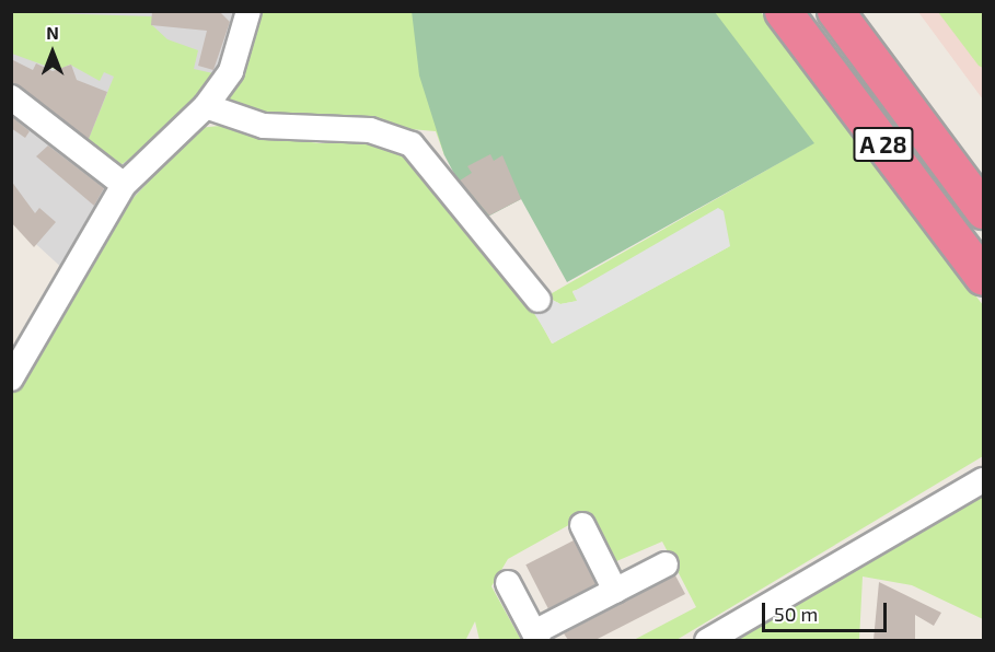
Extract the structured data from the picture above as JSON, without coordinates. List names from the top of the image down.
{
  "streets": {
    "highway": ["A 28"]
  },
  "scale_bar": "50 m",
  "north": "top"
}
